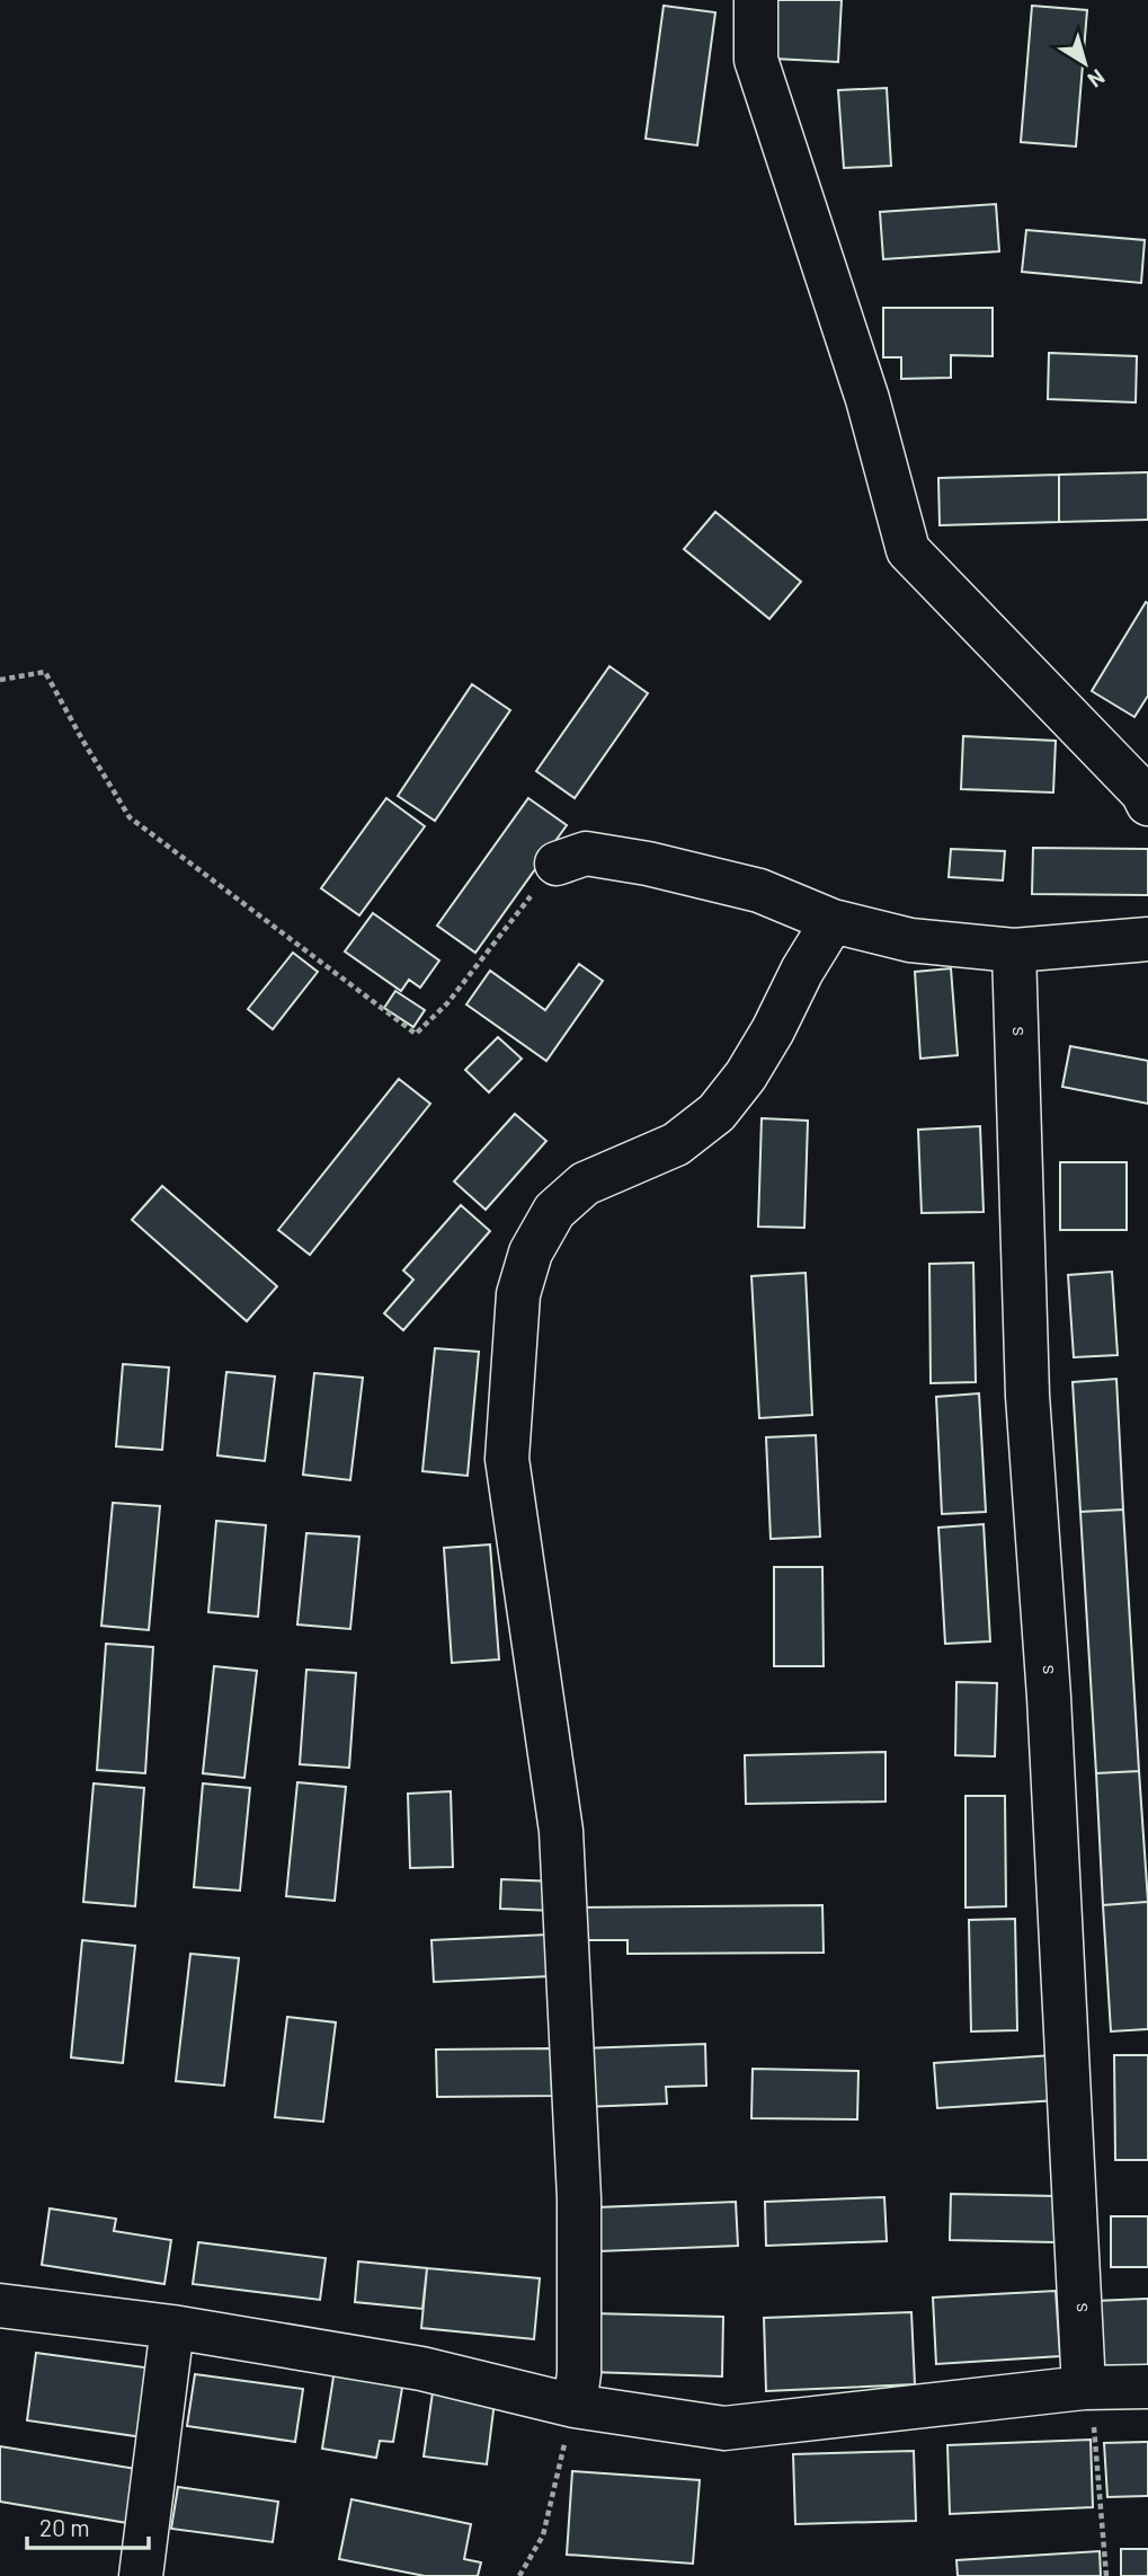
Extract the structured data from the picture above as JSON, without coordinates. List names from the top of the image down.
{
  "streets": {
    "street": ["s"]
  },
  "scale_bar": "20 m",
  "north": "bottom right"
}
